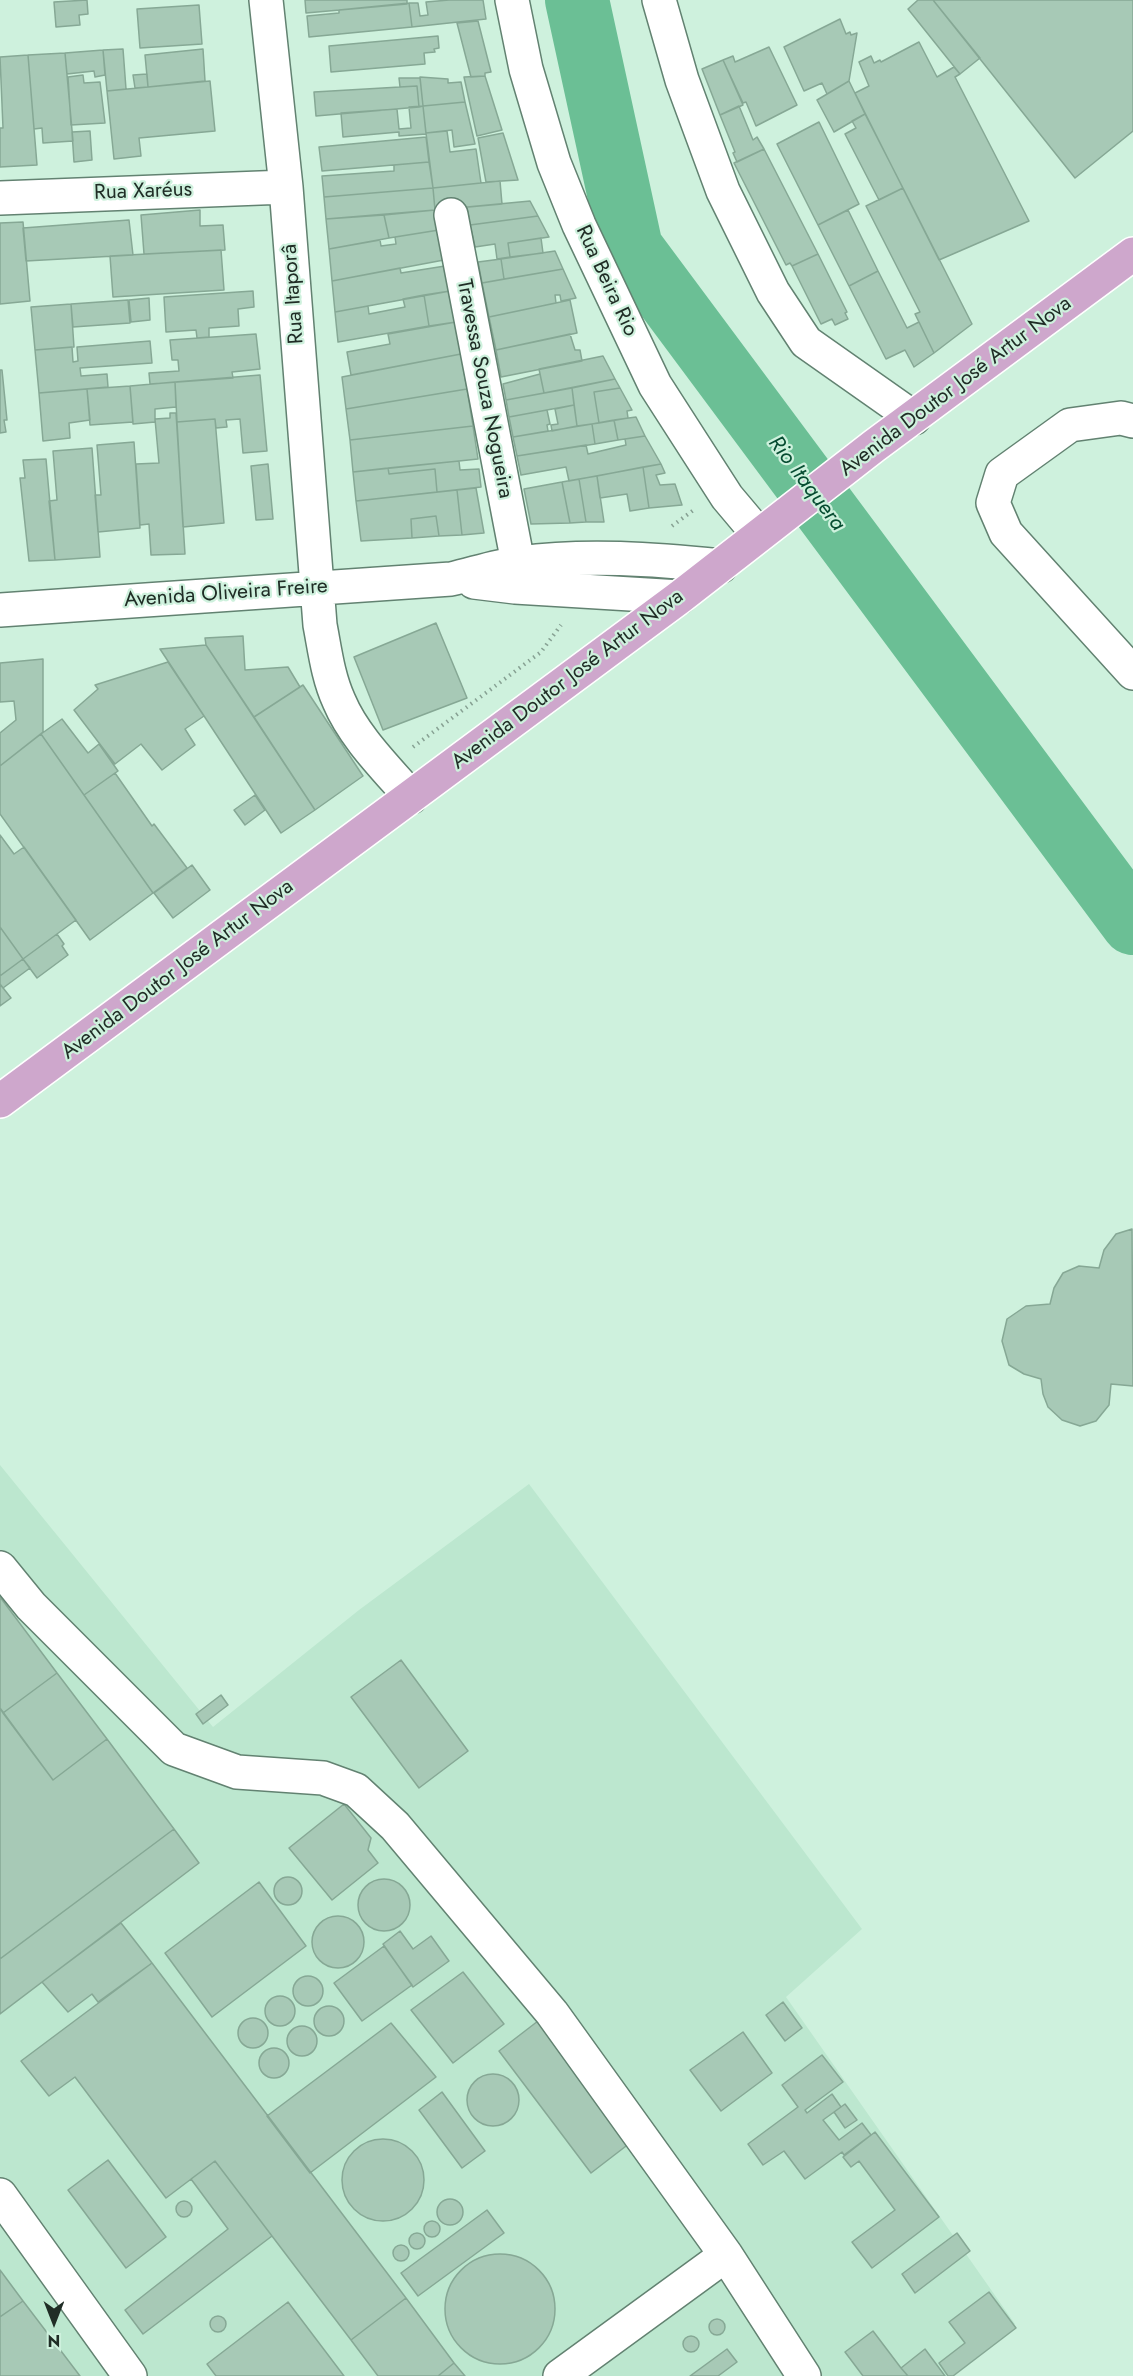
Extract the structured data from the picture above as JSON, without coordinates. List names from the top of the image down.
{
  "streets": {
    "main road": ["Avenida Doutor José Artur Nova"],
    "street": [
      "Rua Xaréus",
      "Rua Beira Rio",
      "Rua Itaporâ",
      "Travessa Souza Nogueira",
      "Avenida Oliveira Freire"
    ]
  },
  "crossings": [
    ["Rua Xaréus", "Rua Itaporâ"],
    ["Rua Beira Rio", "Avenida Doutor José Artur Nova"],
    ["Rua Itaporâ", "Avenida Doutor José Artur Nova"],
    ["Rua Itaporâ", "Avenida Oliveira Freire"],
    ["Avenida Doutor José Artur Nova", "Avenida Oliveira Freire"],
    ["Travessa Souza Nogueira", "Avenida Oliveira Freire"]
  ],
  "water": ["Rio Itaquera"],
  "north": "bottom"
}
